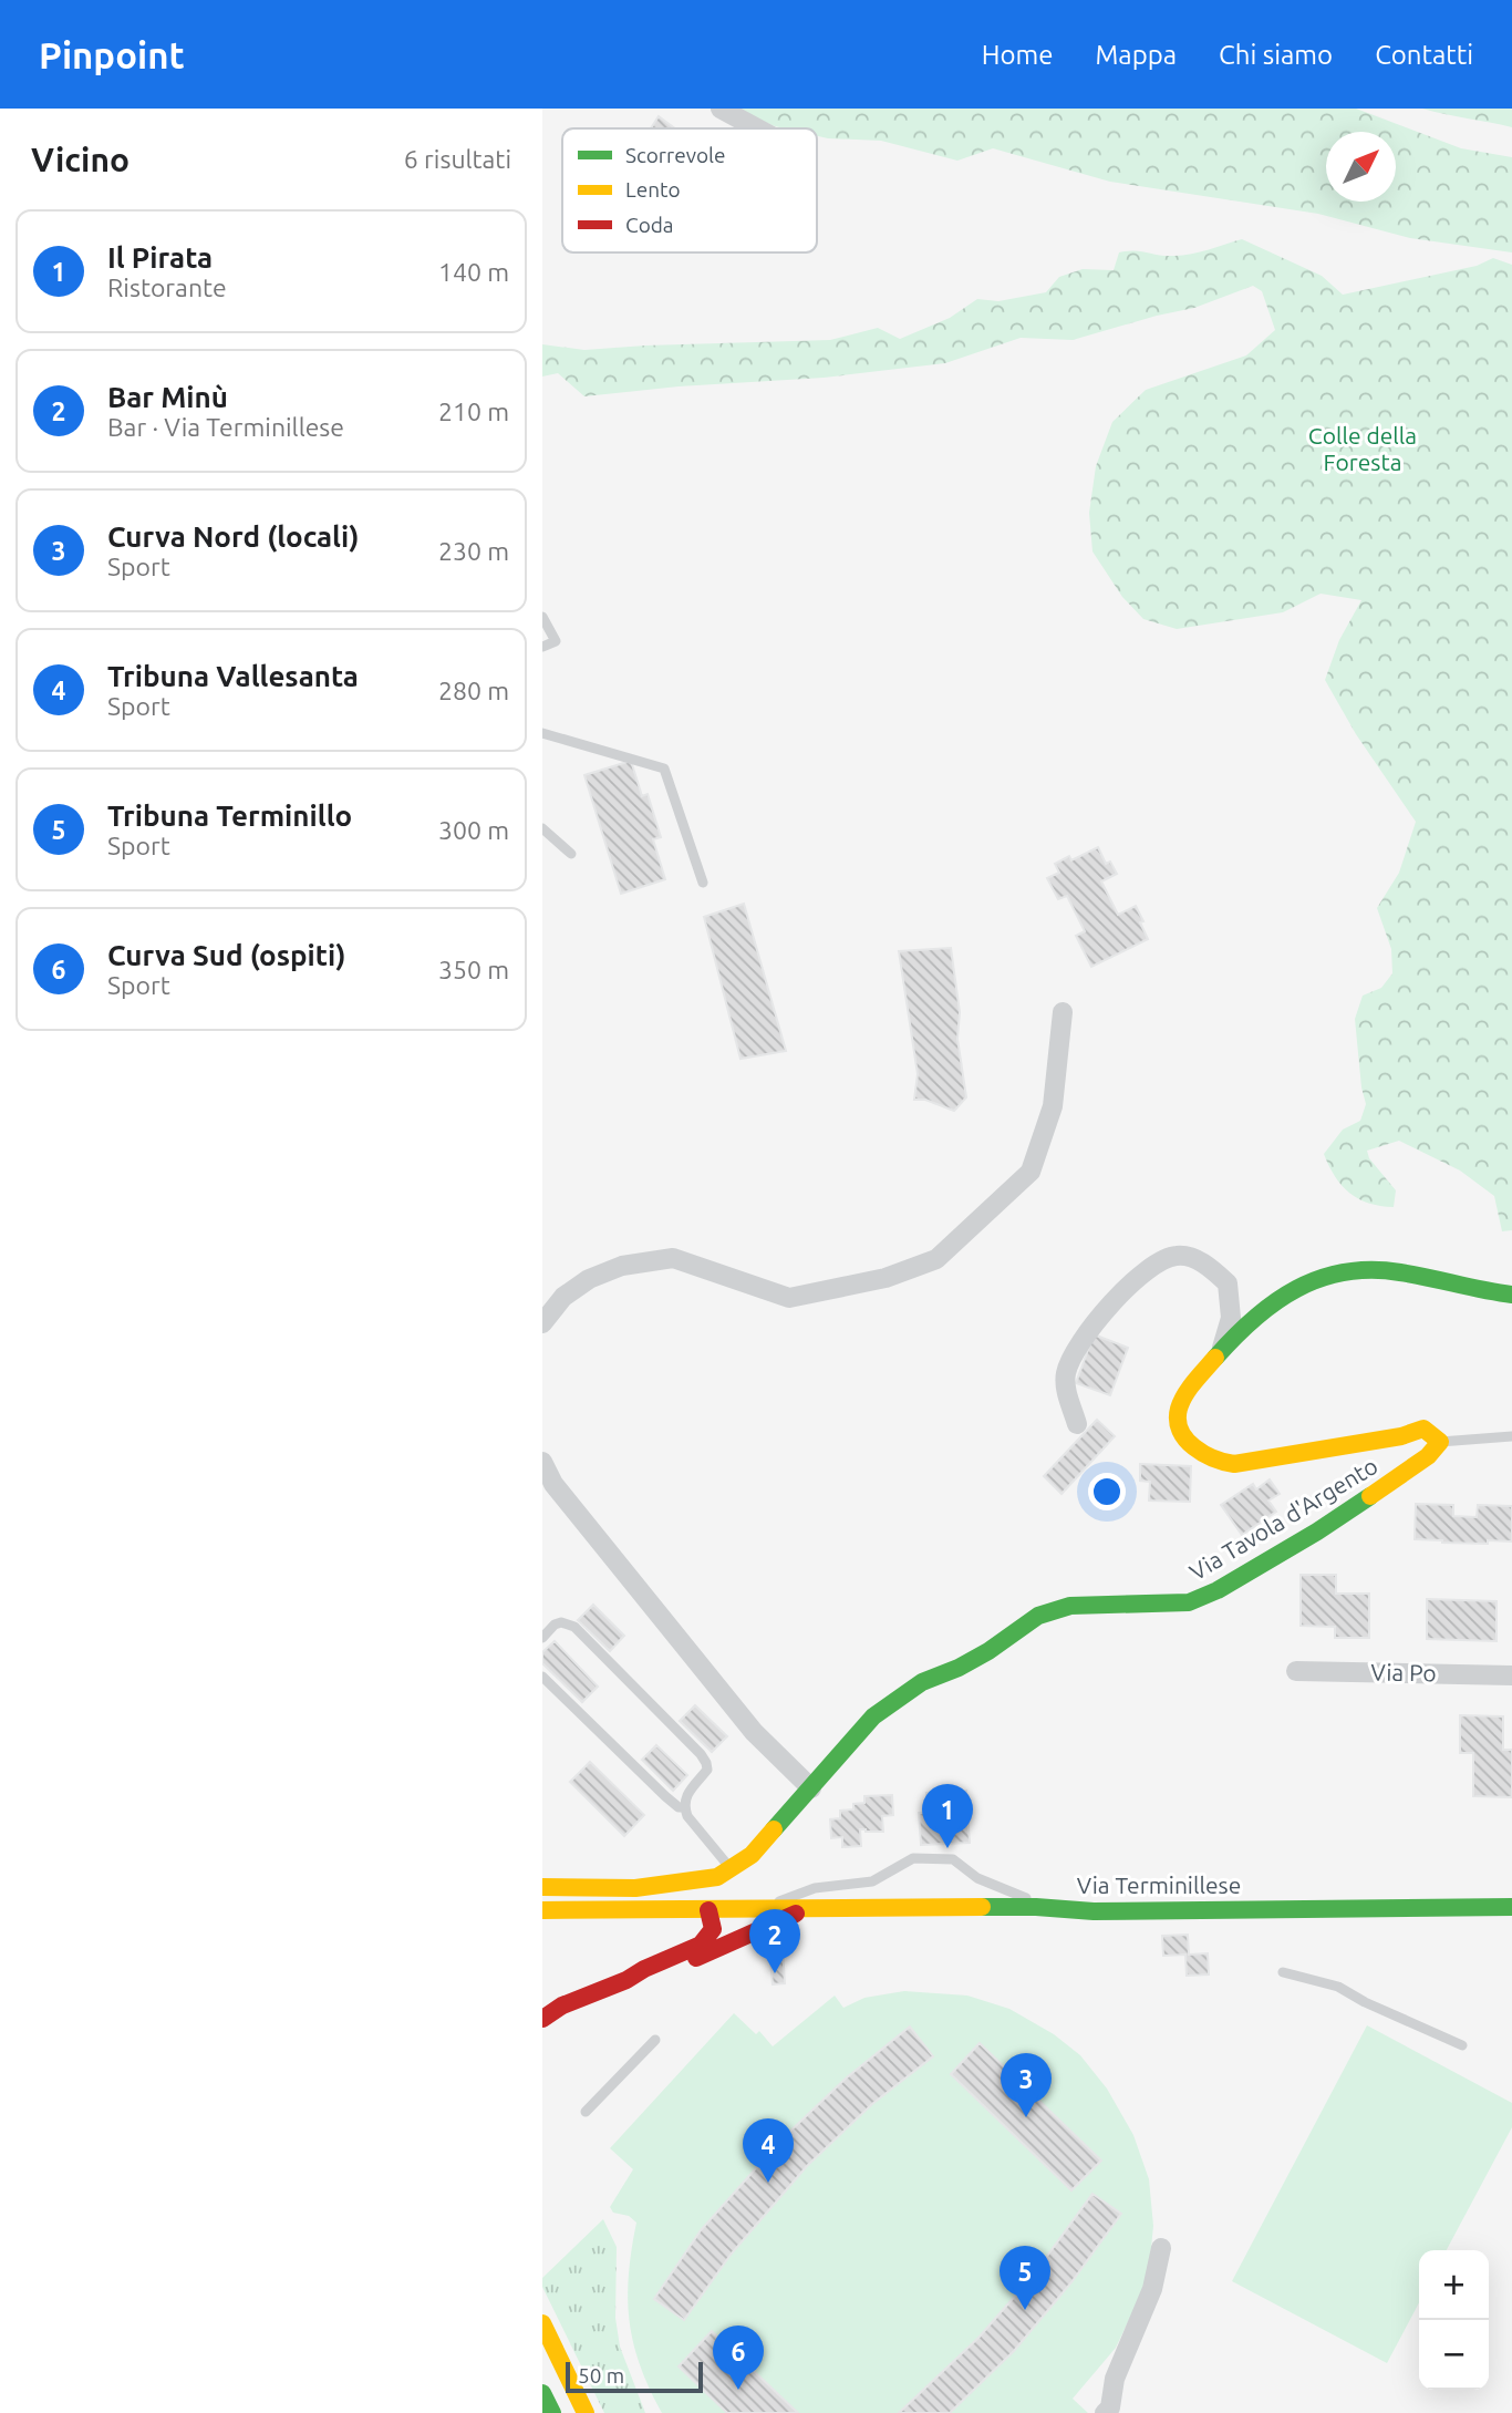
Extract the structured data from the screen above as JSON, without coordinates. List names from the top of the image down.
{
  "streets": {
    "street": ["Via Tavola d'Argento", "Via Po", "Via Terminillese"]
  },
  "parks": ["Colle della Foresta"],
  "legend": ["Scorrevole", "Lento", "Coda"],
  "scale_bar": "50 m",
  "north": "top right",
  "page": {
    "header": "Pinpoint",
    "nav": [
      "Home",
      "Mappa",
      "Chi siamo",
      "Contatti"
    ],
    "heading": ["Vicino", "6 risultati"],
    "list": [
      {
        "mark": "1",
        "name": "Il Pirata",
        "note": "Ristorante",
        "value": "140 m"
      },
      {
        "mark": "2",
        "name": "Bar Minù",
        "note": "Bar · Via Terminillese",
        "value": "210 m"
      },
      {
        "mark": "3",
        "name": "Curva Nord (locali)",
        "note": "Sport",
        "value": "230 m"
      },
      {
        "mark": "4",
        "name": "Tribuna Vallesanta",
        "note": "Sport",
        "value": "280 m"
      },
      {
        "mark": "5",
        "name": "Tribuna Terminillo",
        "note": "Sport",
        "value": "300 m"
      },
      {
        "mark": "6",
        "name": "Curva Sud (ospiti)",
        "note": "Sport",
        "value": "350 m"
      }
    ],
    "pins": [
      "1",
      "2",
      "3",
      "4",
      "5",
      "6"
    ],
    "map_buttons": ["+", "−"],
    "scale": "50 m"
  }
}
